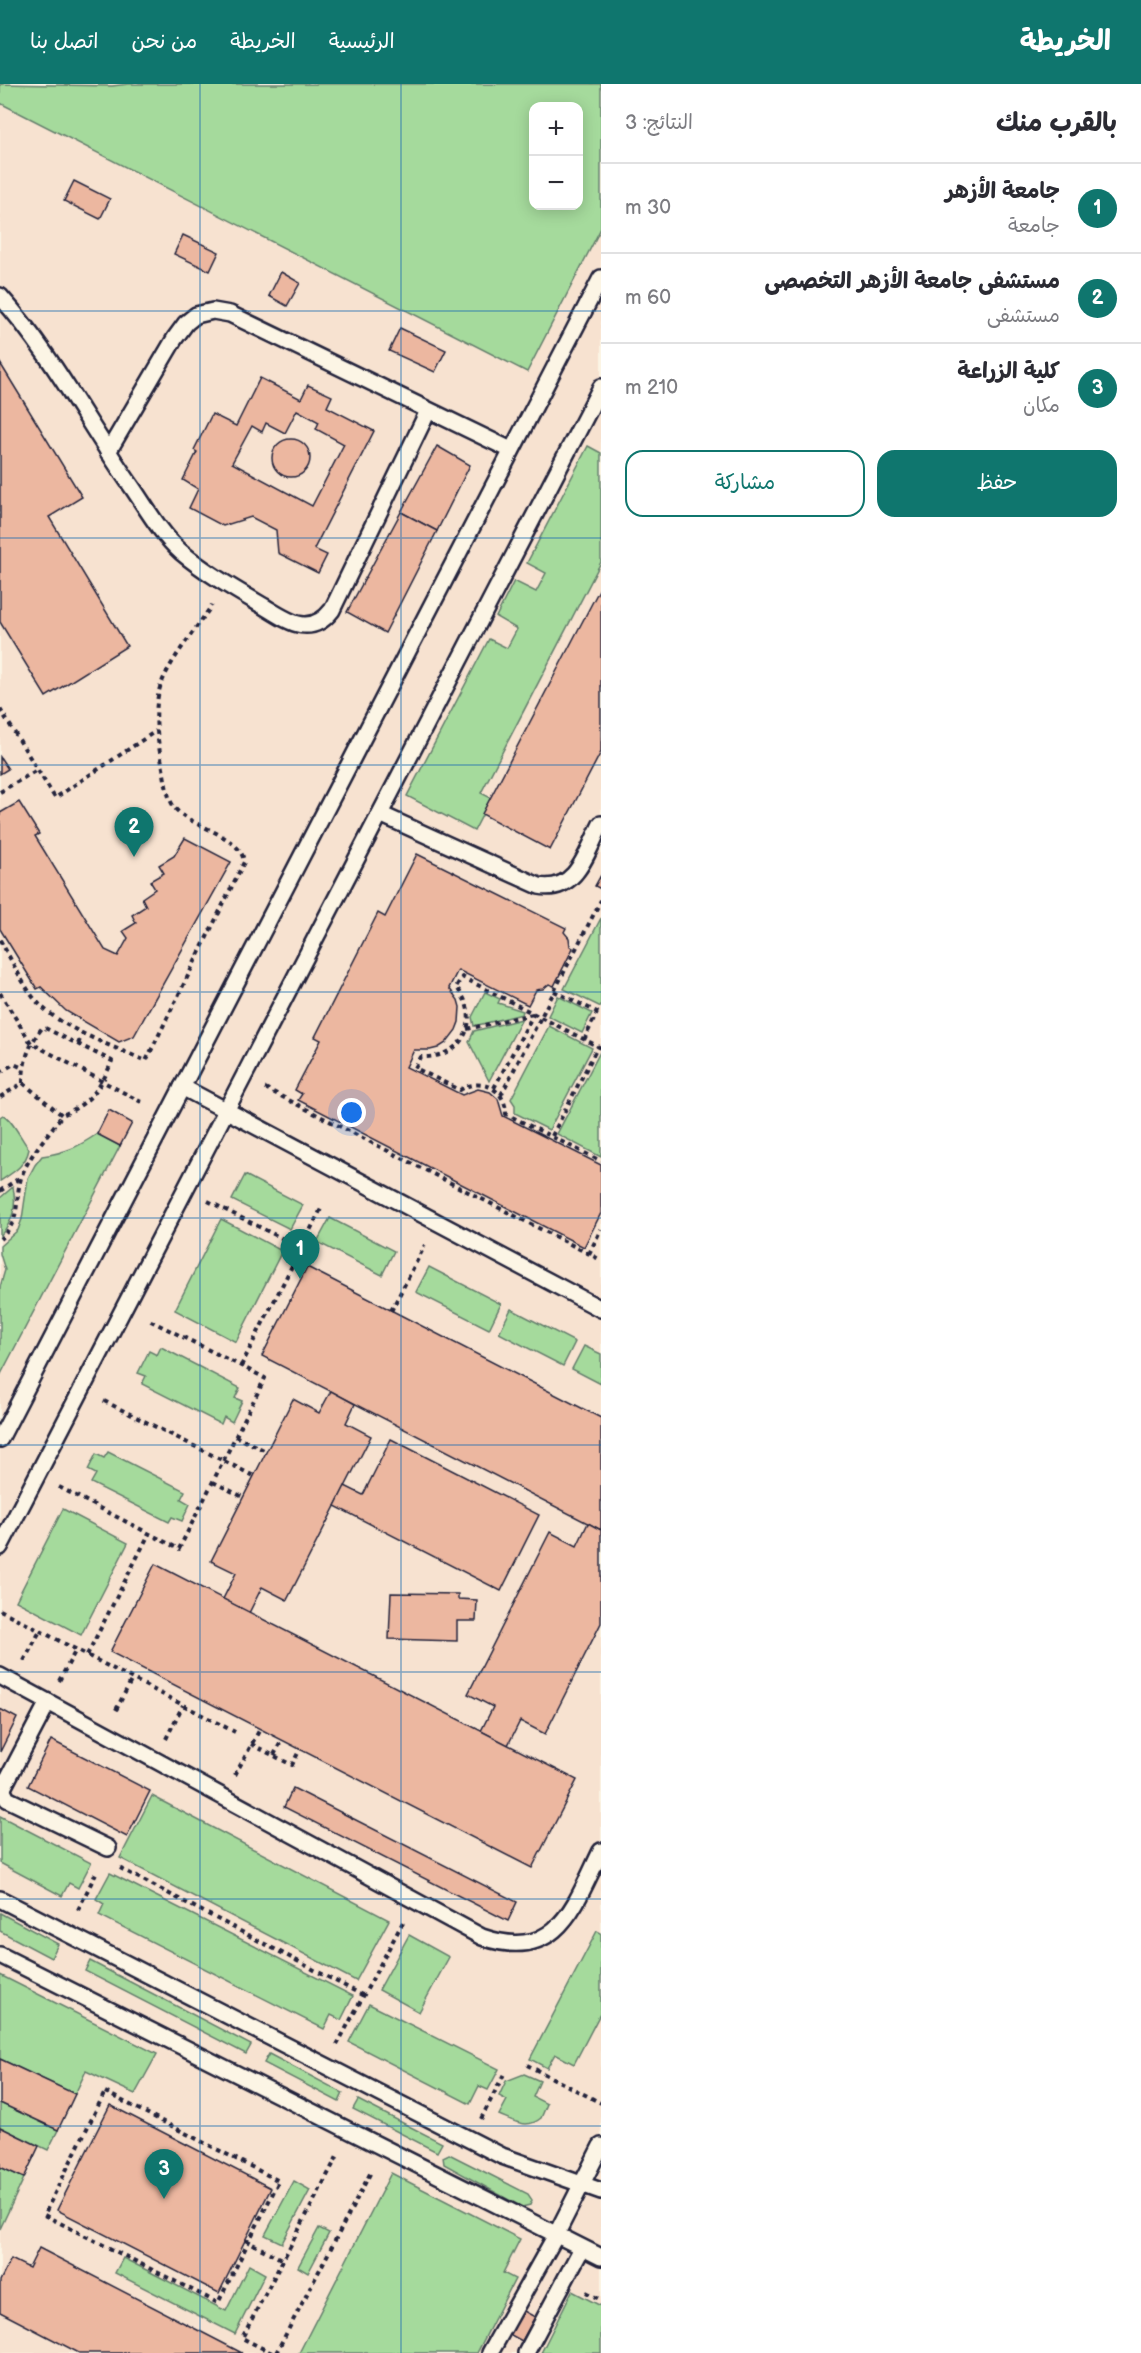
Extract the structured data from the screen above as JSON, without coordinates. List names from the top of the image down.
{
  "page": {
    "header": "الخريطة",
    "nav": [
      "الرئيسية",
      "الخريطة",
      "من نحن",
      "اتصل بنا"
    ],
    "heading": ["بالقرب منك", "النتائج: 3"],
    "map_buttons": ["+", "−"],
    "list": [
      {
        "mark": "1",
        "name": "جامعة الأزهر",
        "note": "جامعة",
        "value": "30 m"
      },
      {
        "mark": "2",
        "name": "مستشفى جامعة الأزهر التخصصى",
        "note": "مستشفى",
        "value": "60 m"
      },
      {
        "mark": "3",
        "name": "كلية الزراعة",
        "note": "مكان",
        "value": "210 m"
      }
    ],
    "buttons": ["حفظ", "مشاركة"],
    "pins": ["2", "1", "3"]
  }
}
